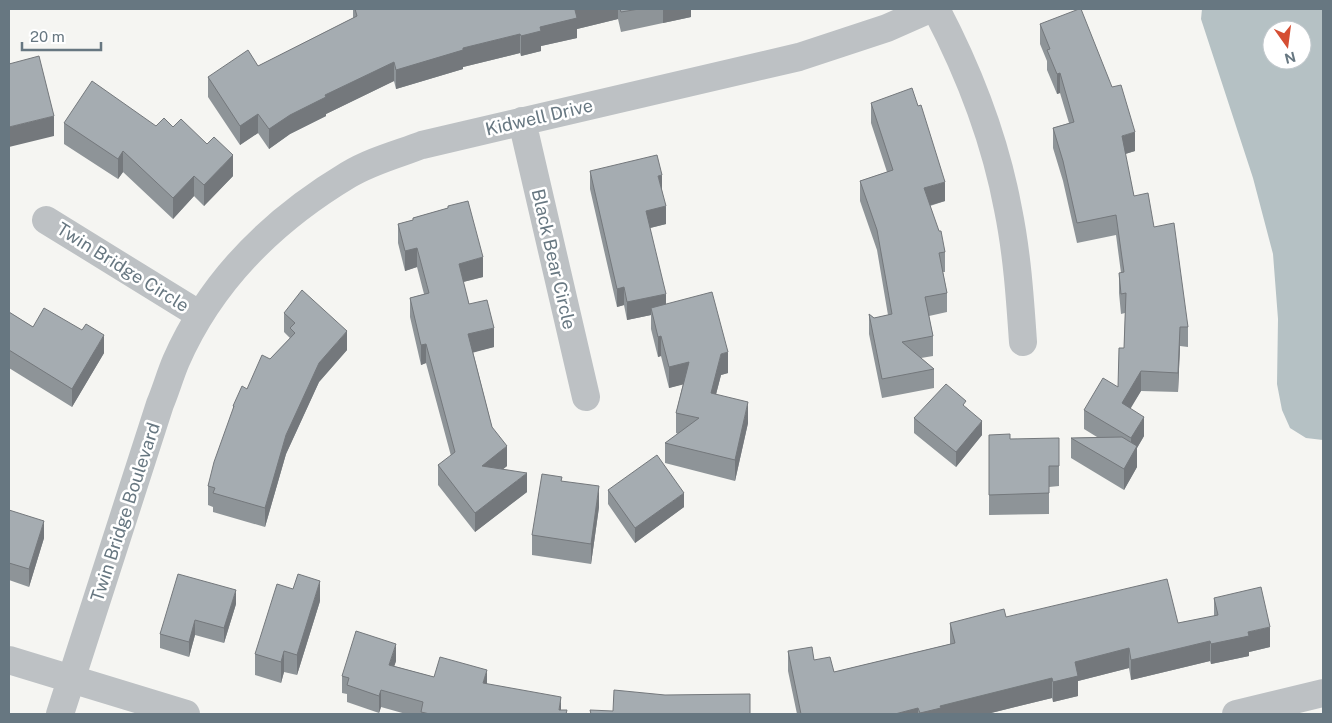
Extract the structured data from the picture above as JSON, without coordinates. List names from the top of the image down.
{
  "streets": {
    "street": [
      "Kidwell Drive",
      "Black Bear Circle",
      "Twin Bridge Circle",
      "Twin Bridge Boulevard"
    ]
  },
  "crossings": [
    ["Kidwell Drive", "Black Bear Circle"],
    ["Kidwell Drive", "Twin Bridge Circle"],
    ["Kidwell Drive", "Twin Bridge Boulevard"],
    ["Twin Bridge Circle", "Twin Bridge Boulevard"]
  ],
  "scale_bar": "20 m",
  "north": "bottom"
}
